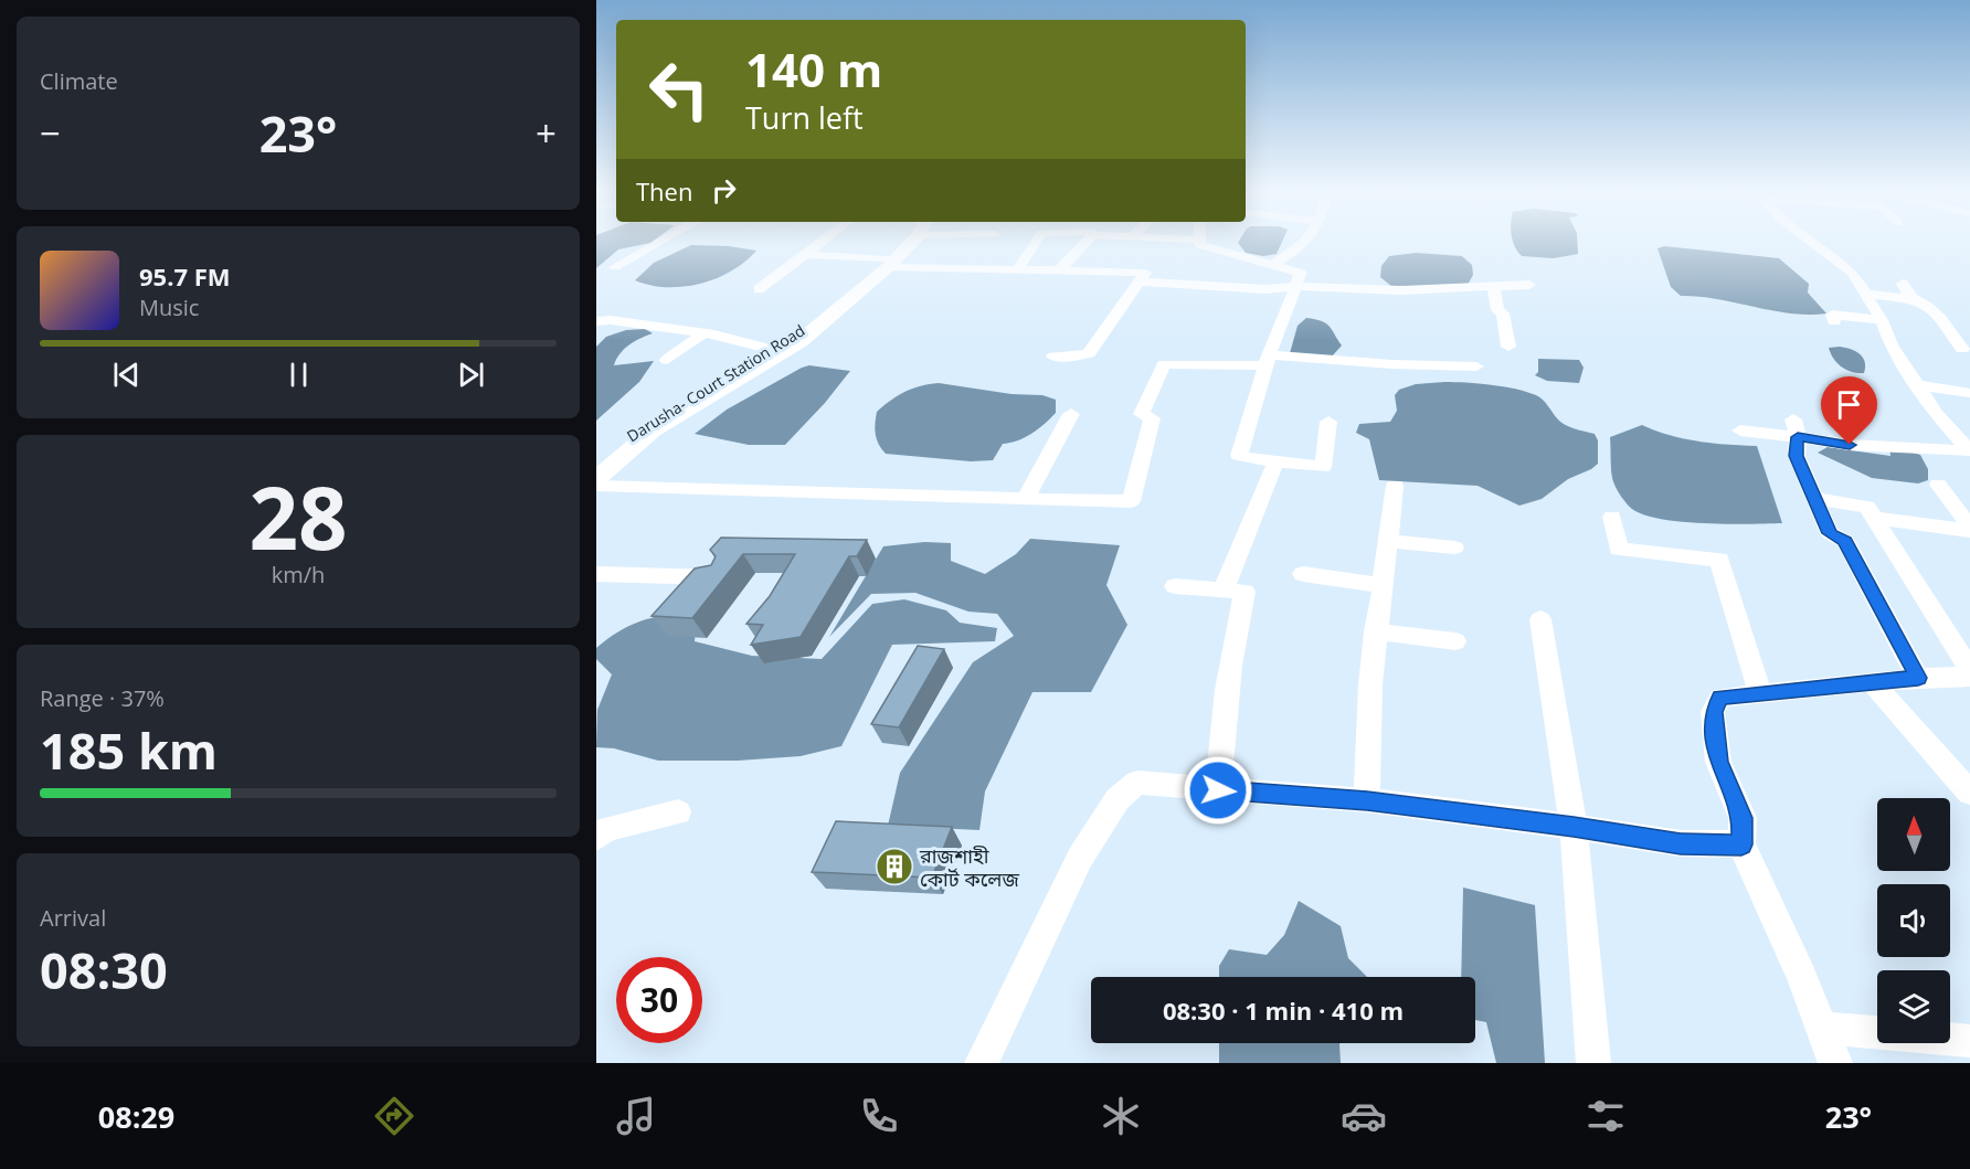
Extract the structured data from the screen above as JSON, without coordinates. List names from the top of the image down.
{
  "streets": {
    "street": ["Darusha- Court Station Road"]
  },
  "places": {
    "building": ["রাজশাহী কোর্ট কলেজ"]
  },
  "north": "top",
  "page": {
    "tile": [
      "Climate",
      ["28", "km/h"],
      ["Range · 37%", "185 km"],
      ["Arrival", "08:30"]
    ],
    "turn": ["140 m", "Turn left"],
    "heat": ["−", "23°", "+"],
    "then": "Then",
    "song": ["95.7 FM", "Music"],
    "limit": "30",
    "trip": "08:30 · 1 min · 410 m",
    "tabs": ["08:29", "23°"]
  }
}
